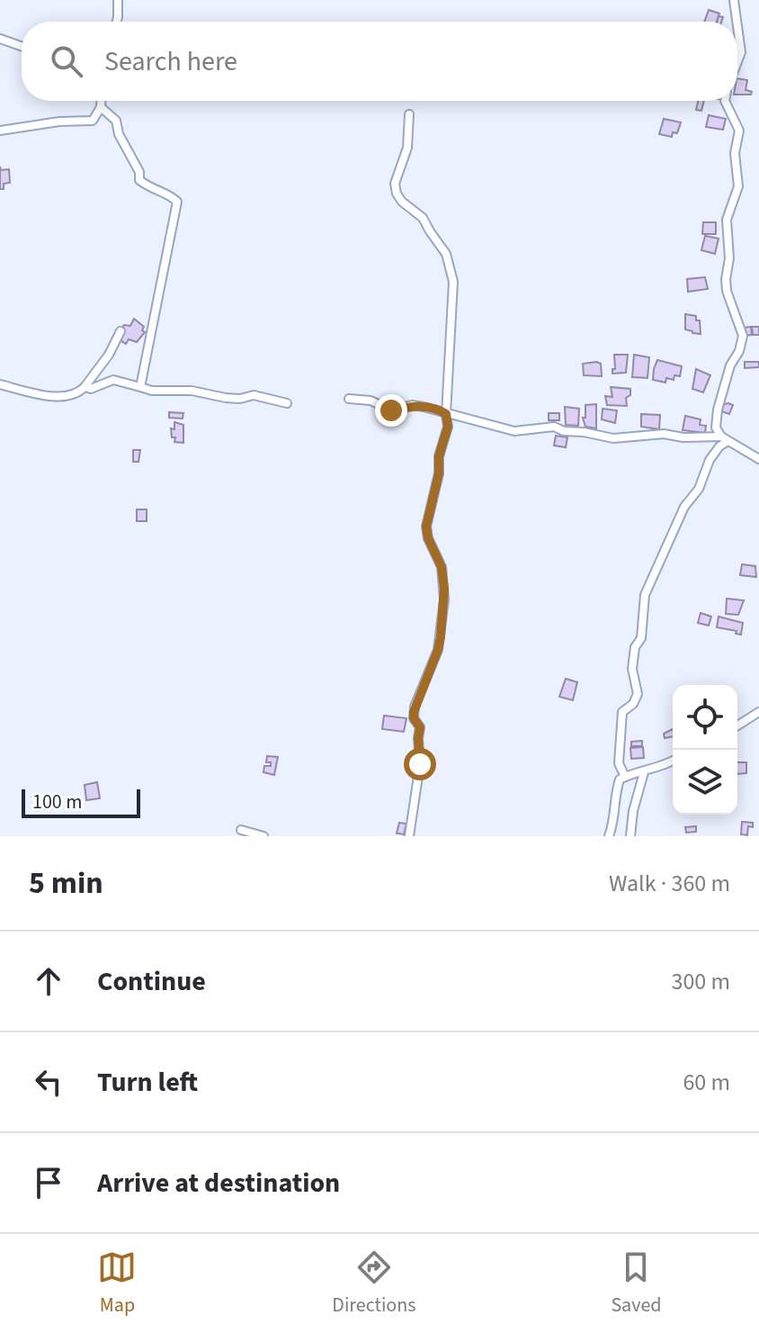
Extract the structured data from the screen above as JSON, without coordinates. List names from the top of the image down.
{
  "scale_bar": "100 m",
  "page": {
    "search": "Search here",
    "scale": "100 m",
    "heading": ["5 min", "Walk · 360 m"],
    "list": [
      ["Continue", "300 m"],
      ["Turn left", "60 m"],
      "Arrive at destination"
    ],
    "nav": ["Map", "Directions", "Saved"]
  }
}
